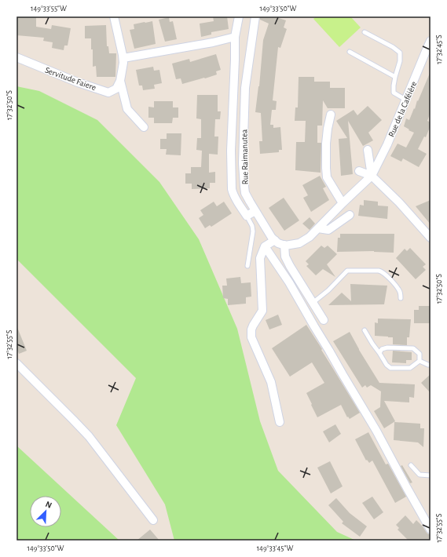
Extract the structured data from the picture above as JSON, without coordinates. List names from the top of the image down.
{
  "streets": {
    "street": ["Servitude Faiere", "Rue de la Caféière", "Rue Raimanutea"]
  },
  "north": "top right",
  "coordinates": [
    "149°33'55\"W",
    "149°33'50\"W",
    "17°32'45\"S",
    "17°32'50\"S",
    "17°32'55\"S",
    "149°33'45\"W"
  ]
}
